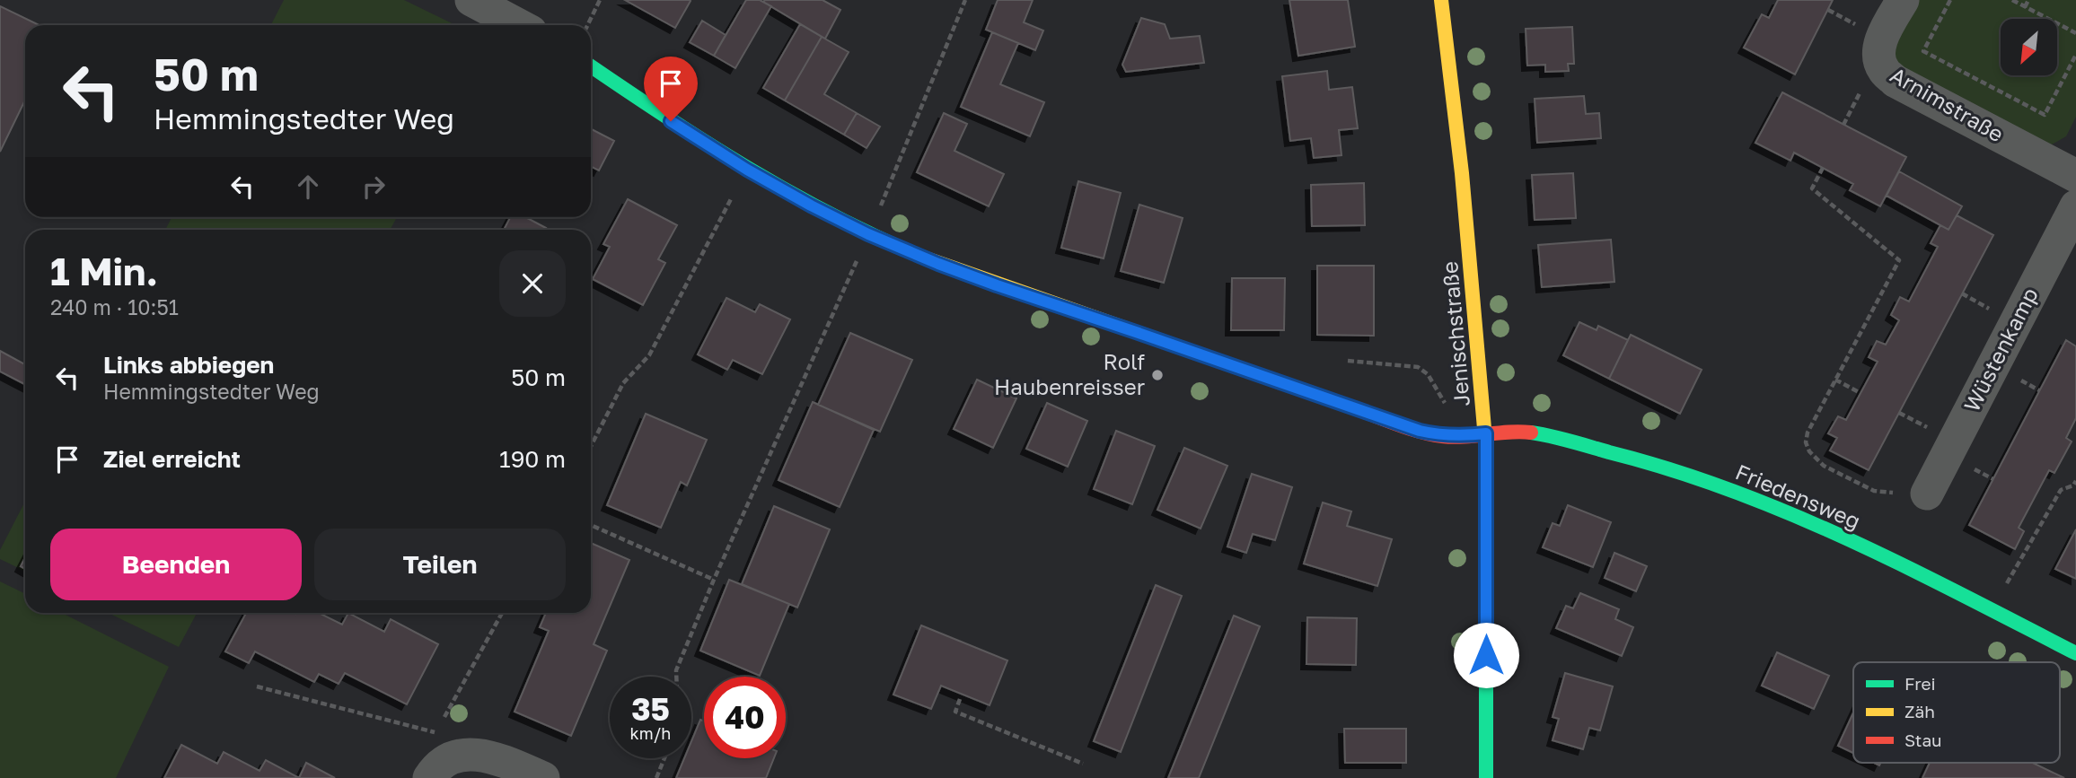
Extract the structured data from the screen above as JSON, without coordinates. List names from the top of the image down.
{
  "streets": {
    "street": [
      "Arnimstraße",
      "Jenischstraße",
      "Wüstenkamp",
      "Friedensweg"
    ]
  },
  "crossings": [
    ["Jenischstraße", "Friedensweg"]
  ],
  "places": ["Rolf Haubenreisser"],
  "legend": ["Frei", "Zäh", "Stau"],
  "north": "bottom left",
  "page": {
    "turn": ["50 m", "Hemmingstedter Weg"],
    "heading": ["1 Min.", "240 m · 10:51"],
    "list": [
      {
        "name": "Links abbiegen",
        "note": "Hemmingstedter Weg",
        "value": "50 m"
      },
      {
        "name": "Ziel erreicht",
        "value": "190 m"
      }
    ],
    "buttons": ["Beenden", "Teilen"],
    "speed": "35 km/h",
    "limit": "40"
  }
}
